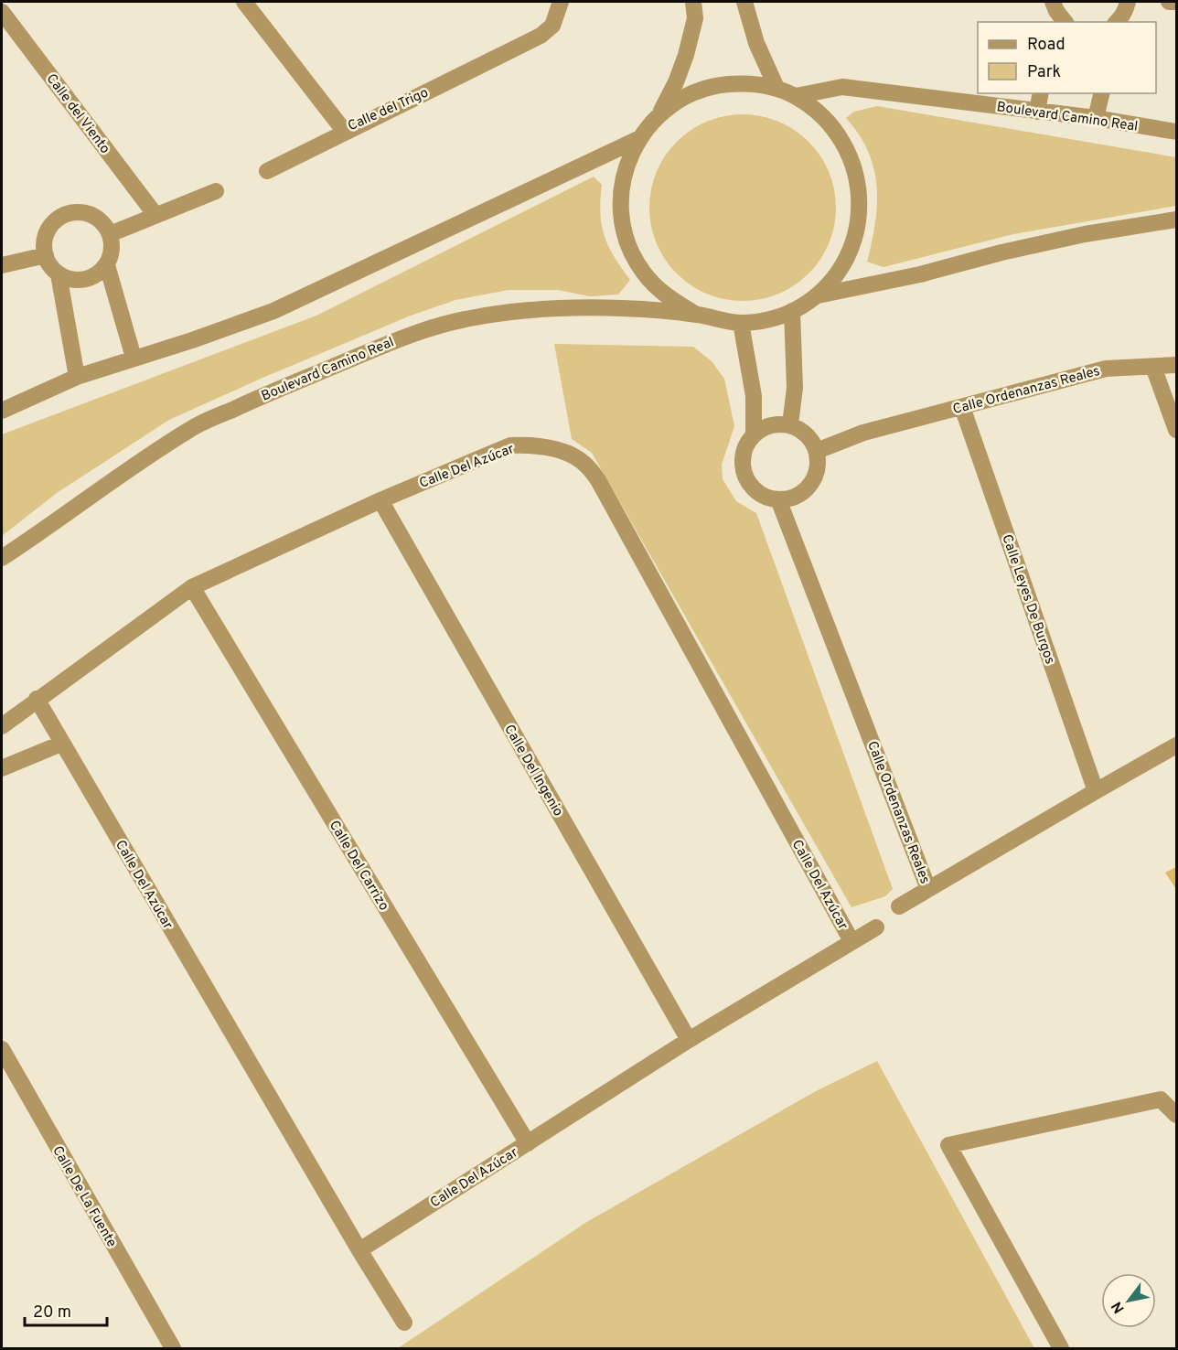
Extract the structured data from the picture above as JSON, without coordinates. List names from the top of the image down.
{
  "streets": {
    "street": [
      "Calle del Trigo",
      "Calle del Viento",
      "Boulevard Camino Real",
      "Calle Ordenanzas Reales",
      "Calle Del Azúcar",
      "Calle Leyes De Burgos",
      "Calle Del Ingenio",
      "Calle Del Carrizo",
      "Calle De La Fuente"
    ]
  },
  "crossings": [
    ["Calle Ordenanzas Reales", "Calle Leyes De Burgos"],
    ["Calle Del Azúcar", "Calle Del Ingenio"],
    ["Calle Del Azúcar", "Calle Del Carrizo"]
  ],
  "legend": ["Road", "Park"],
  "scale_bar": "20 m",
  "north": "bottom left"
}
